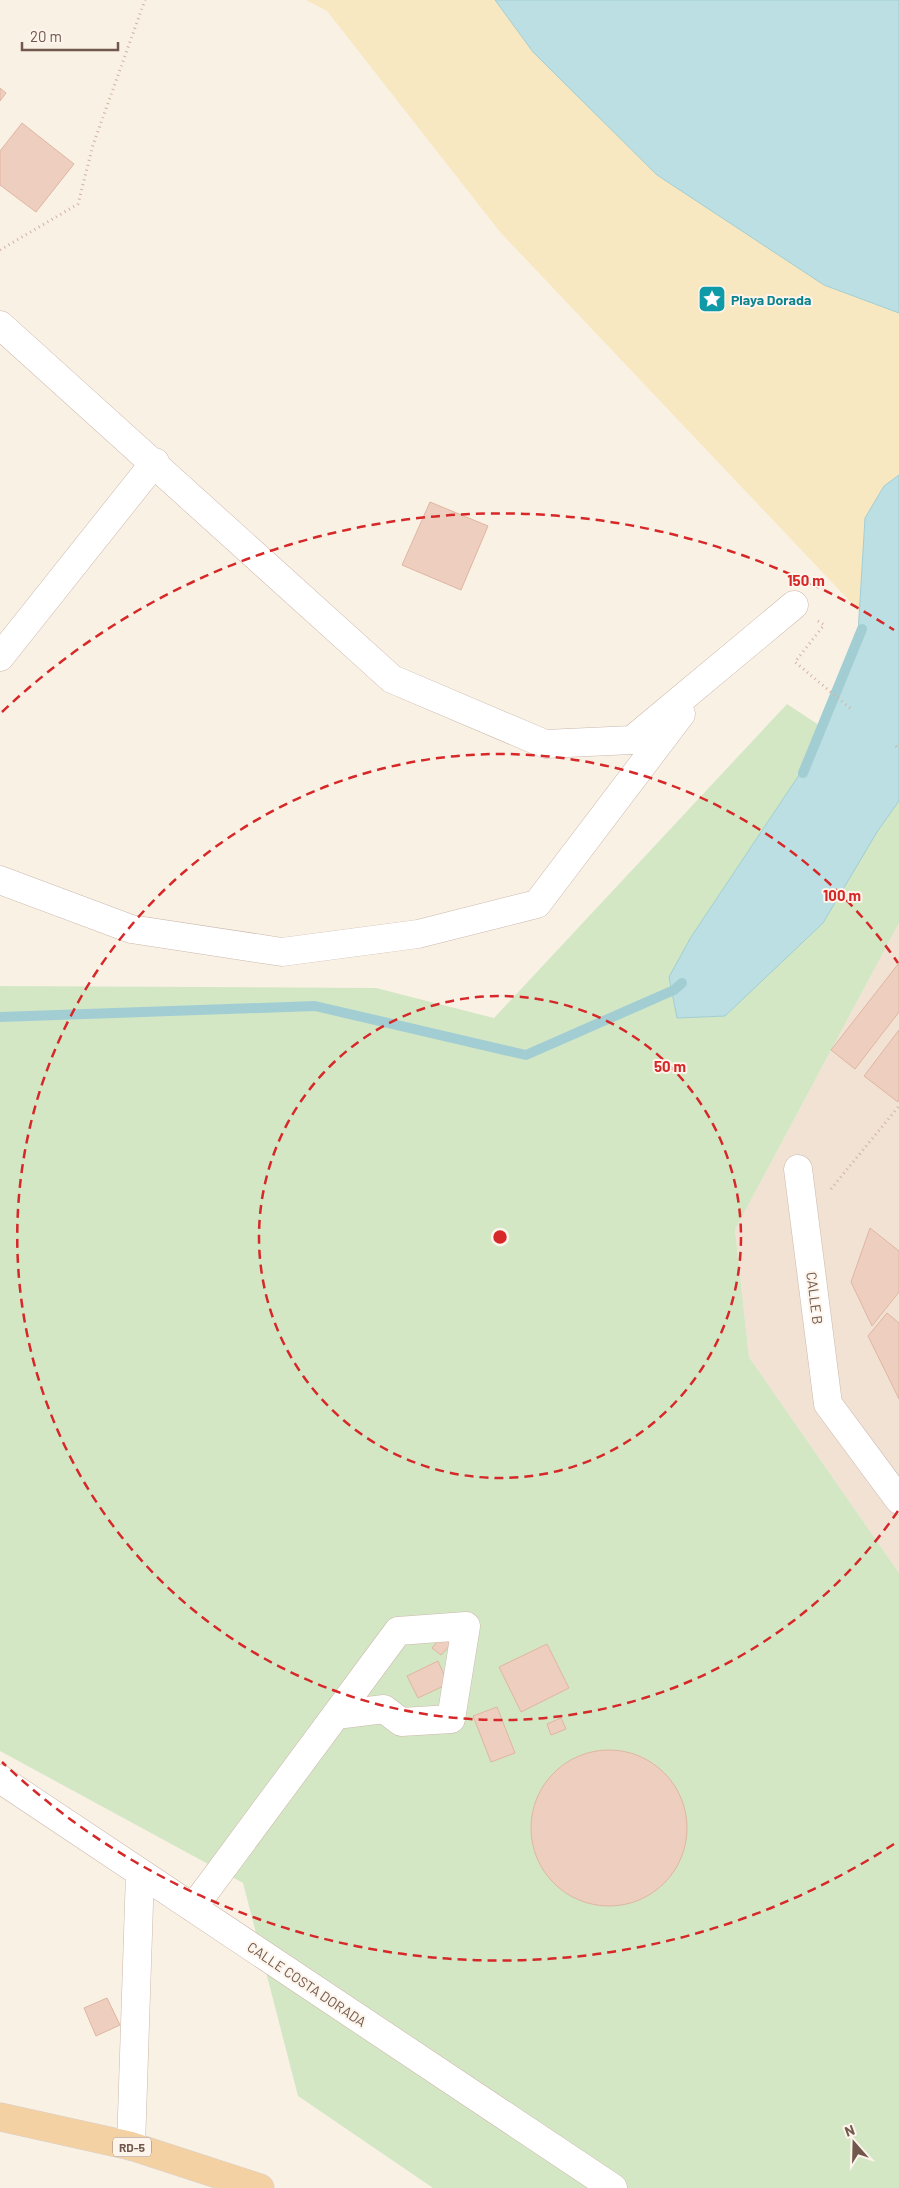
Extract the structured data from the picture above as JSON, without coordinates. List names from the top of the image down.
{
  "streets": {
    "main road": ["RD-5"],
    "street": ["CALLE B", "CALLE COSTA DORADA"]
  },
  "places": {
    "place": ["Playa Dorada"]
  },
  "scale_bar": "20 m",
  "north": "top",
  "rings": ["150 m", "100 m", "50 m"]
}
